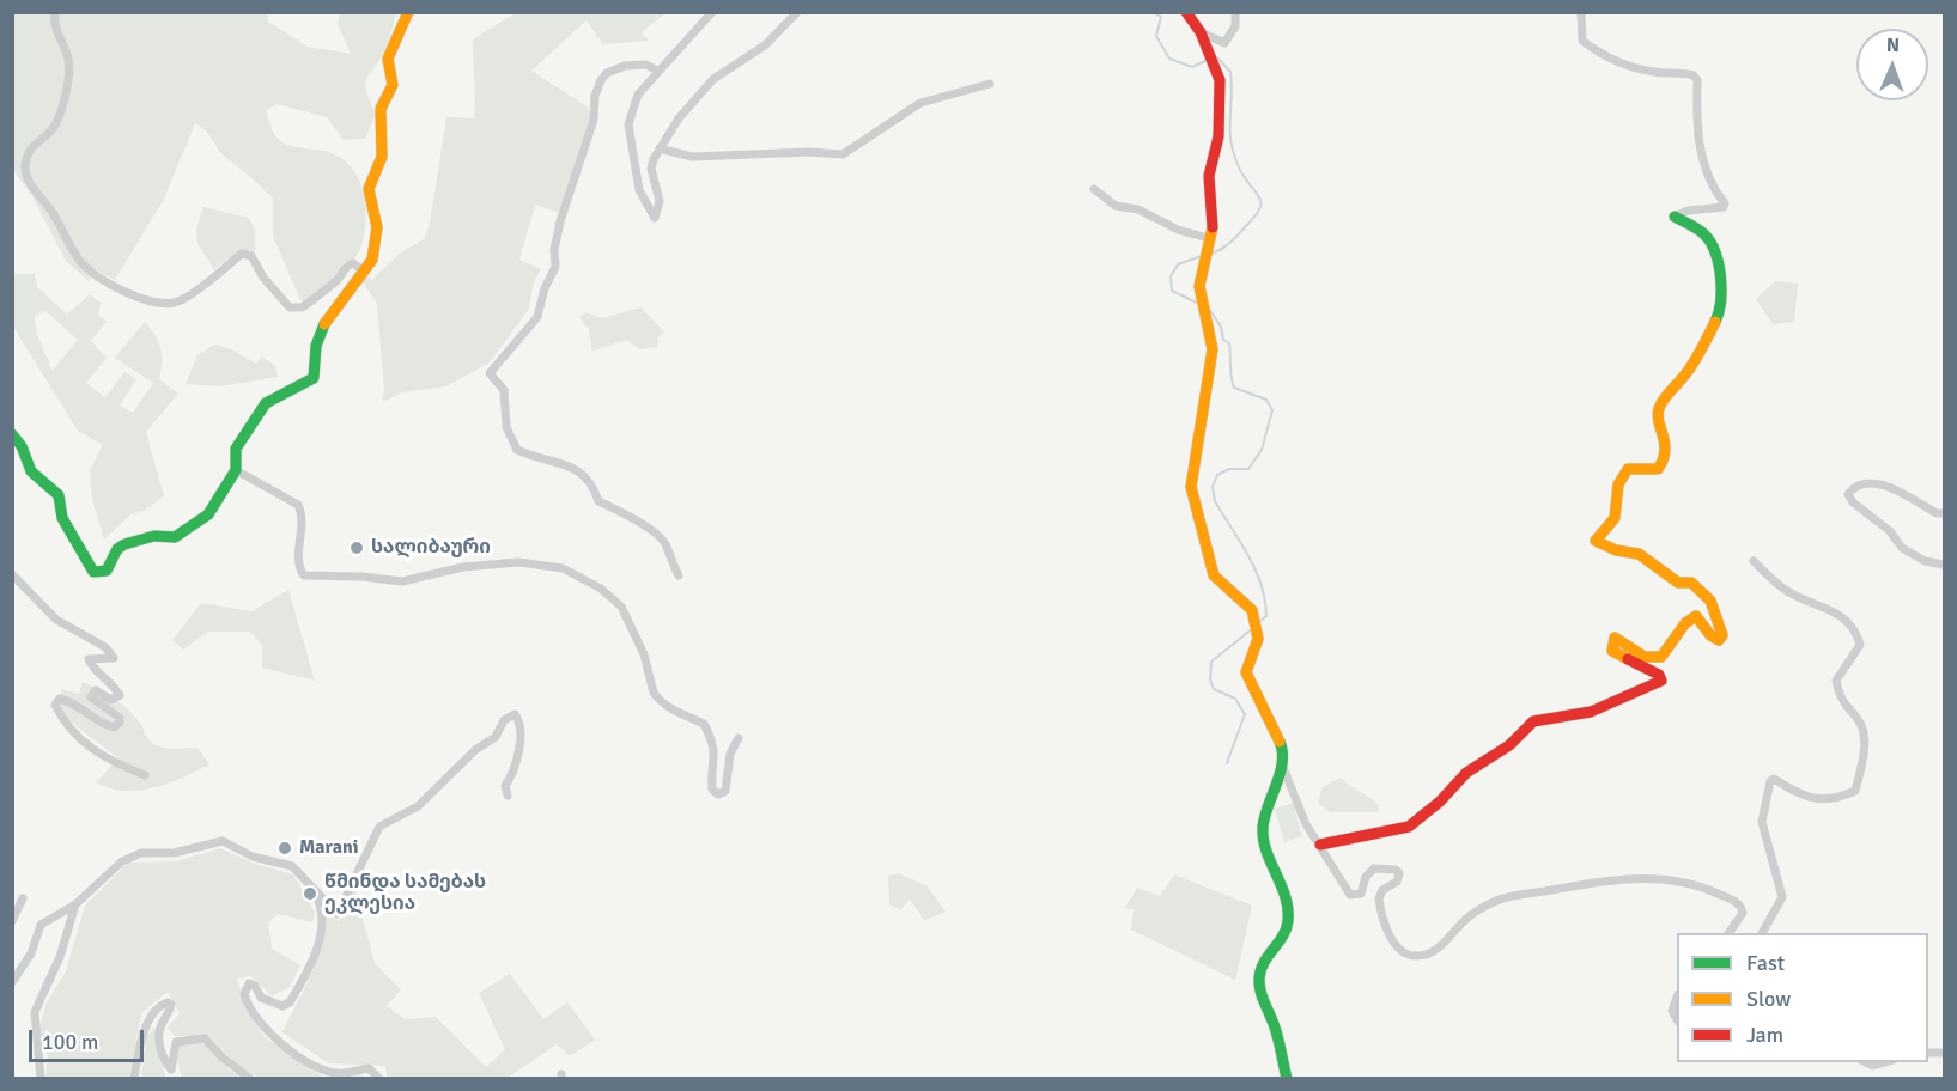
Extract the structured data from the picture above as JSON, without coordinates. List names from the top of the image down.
{
  "places": ["სალიბაური", "Marani", "წმინდა სამებას ეკლესია"],
  "legend": ["Fast", "Slow", "Jam"],
  "scale_bar": "100 m",
  "north": "top"
}
